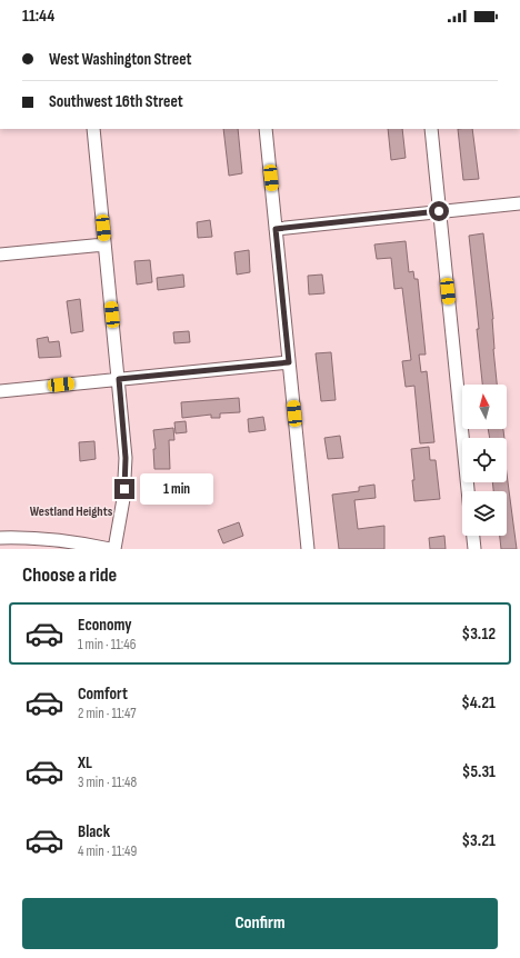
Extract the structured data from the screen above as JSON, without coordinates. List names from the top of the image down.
{
  "districts": ["Westland Heights"],
  "north": "top",
  "page": {
    "status": "11:44",
    "banner": ["West Washington Street", "Southwest 16th Street"],
    "bubble": "1 min",
    "heading": "Choose a ride",
    "list": [
      {
        "name": "Economy",
        "note": "1 min · 11:46",
        "value": "$3.12"
      },
      {
        "name": "Comfort",
        "note": "2 min · 11:47",
        "value": "$4.21"
      },
      {
        "name": "XL",
        "note": "3 min · 11:48",
        "value": "$5.31"
      },
      {
        "name": "Black",
        "note": "4 min · 11:49",
        "value": "$3.21"
      }
    ],
    "buttons": "Confirm"
  }
}
